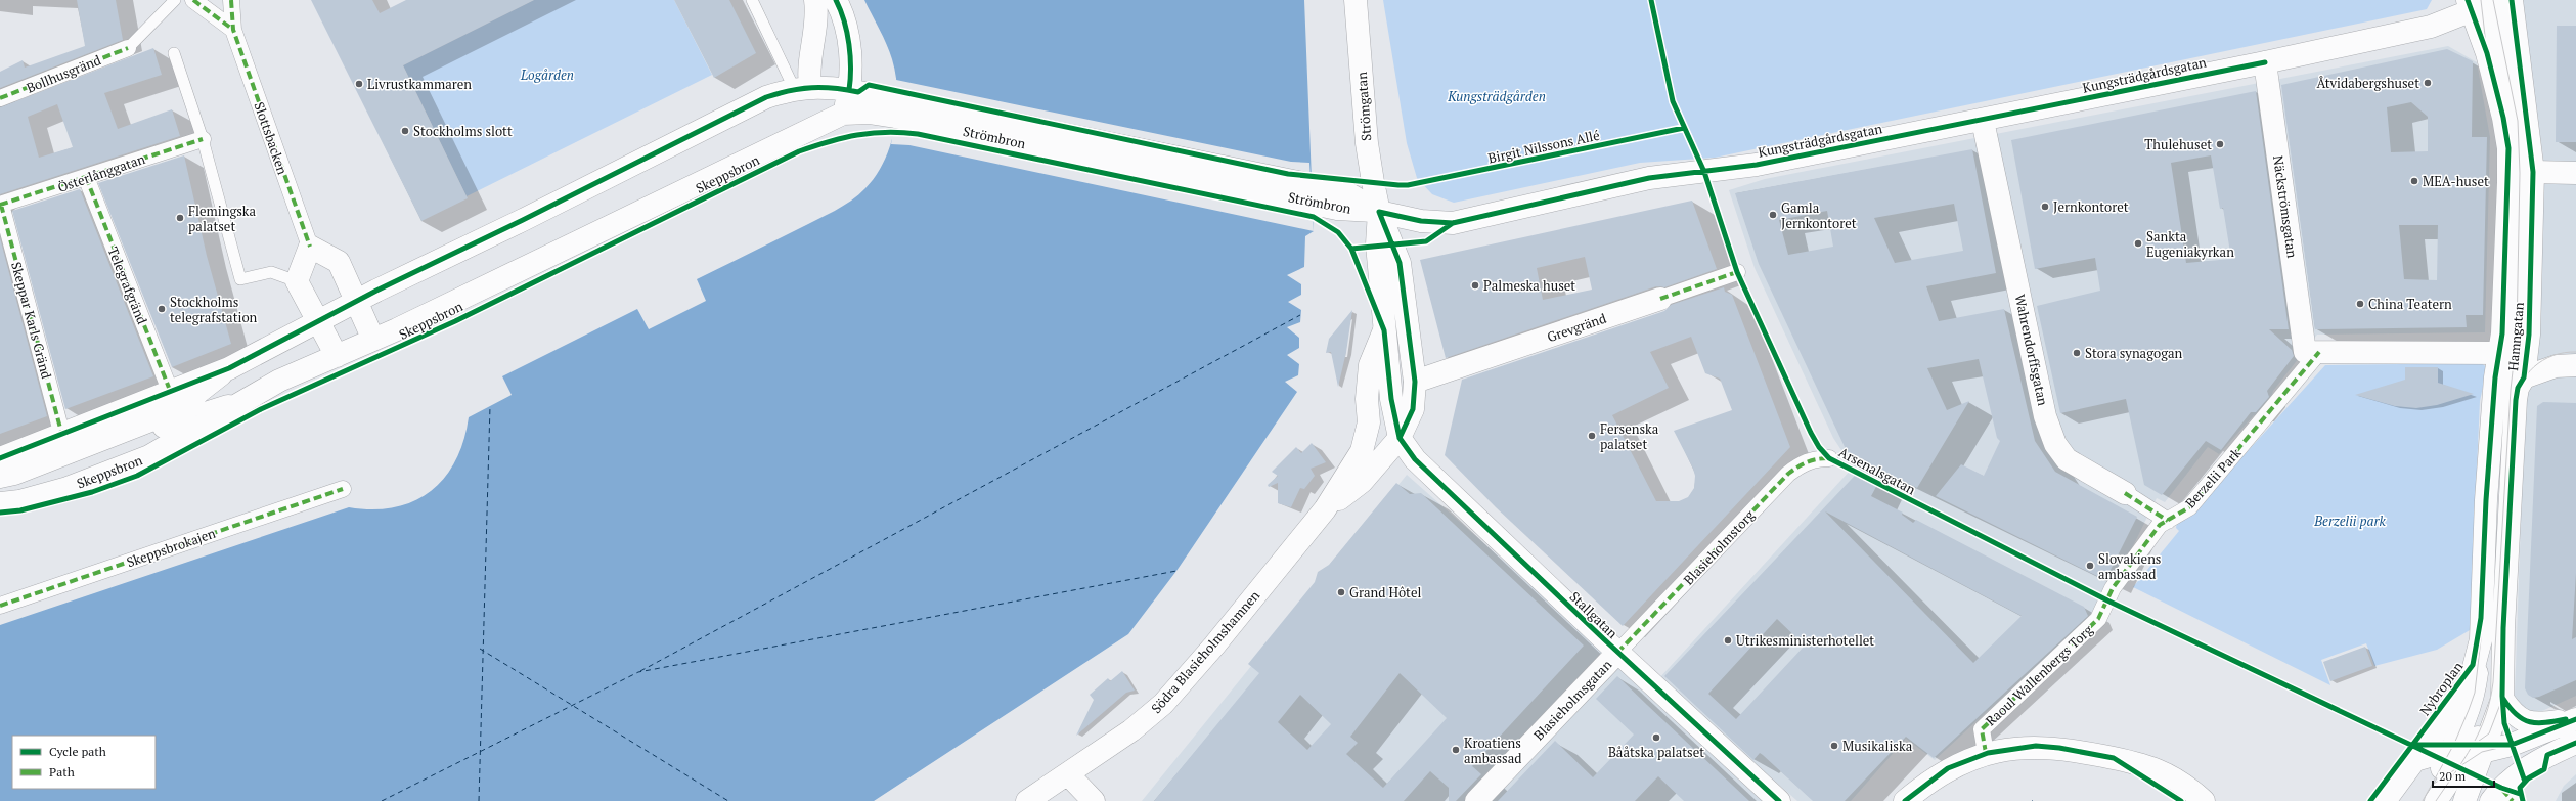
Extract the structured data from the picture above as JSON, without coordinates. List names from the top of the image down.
{
  "streets": {
    "street": [
      "Bollhusgränd",
      "Kungsträdgårdsgatan",
      "Strömgatan",
      "Strömbron",
      "Slottsbacken",
      "Österlånggatan",
      "Skeppsbron",
      "Näckströmsgatan",
      "Telegrafgränd",
      "Skeppar Karls Gränd",
      "Grevgränd",
      "Hamngatan",
      "Wahrendorffsgatan",
      "Berzelii Park",
      "Skeppsbrokajen",
      "Blasieholmstorg",
      "Stallgatan",
      "Södra Blasieholmshamnen",
      "Raoul Wallenbergs Torg",
      "Blasieholmsgatan"
    ],
    "cycle path": ["Birgit Nilssons Allé", "Arsenalsgatan", "Nybroplan"]
  },
  "crossings": [
    ["Kungsträdgårdsgatan", "Strömgatan"],
    ["Kungsträdgårdsgatan", "Strömbron"],
    ["Kungsträdgårdsgatan", "Näckströmsgatan"],
    ["Kungsträdgårdsgatan", "Hamngatan"],
    ["Kungsträdgårdsgatan", "Wahrendorffsgatan"],
    ["Kungsträdgårdsgatan", "Södra Blasieholmshamnen"],
    ["Strömgatan", "Strömbron"],
    ["Strömgatan", "Södra Blasieholmshamnen"],
    ["Strömbron", "Skeppsbron"],
    ["Strömbron", "Södra Blasieholmshamnen"],
    ["Österlånggatan", "Telegrafgränd"],
    ["Österlånggatan", "Skeppar Karls Gränd"],
    ["Näckströmsgatan", "Berzelii Park"],
    ["Grevgränd", "Södra Blasieholmshamnen"],
    ["Wahrendorffsgatan", "Berzelii Park"],
    ["Berzelii Park", "Raoul Wallenbergs Torg"],
    ["Blasieholmstorg", "Stallgatan"],
    ["Blasieholmstorg", "Blasieholmsgatan"],
    ["Stallgatan", "Södra Blasieholmshamnen"],
    ["Stallgatan", "Blasieholmsgatan"]
  ],
  "parks": ["Logården", "Kungsträdgården", "Berzelii park"],
  "places": [
    "Åtvidabergshuset",
    "Livrustkammaren",
    "Stockholms slott",
    "Thulehuset",
    "MEA-huset",
    "Jernkontoret",
    "Gamla Jernkontoret",
    "Flemingska palatset",
    "Sankta Eugeniakyrkan",
    "Palmeska huset",
    "China Teatern",
    "Stockholms telegrafstation",
    "Stora synagogan",
    "Fersenska palatset",
    "Slovakiens ambassad",
    "Grand Hôtel",
    "Utrikesministerhotellet",
    "Bååtska palatset",
    "Musikaliska",
    "Kroatiens ambassad"
  ],
  "legend": ["Cycle path", "Path"],
  "scale_bar": "20 m"
}
